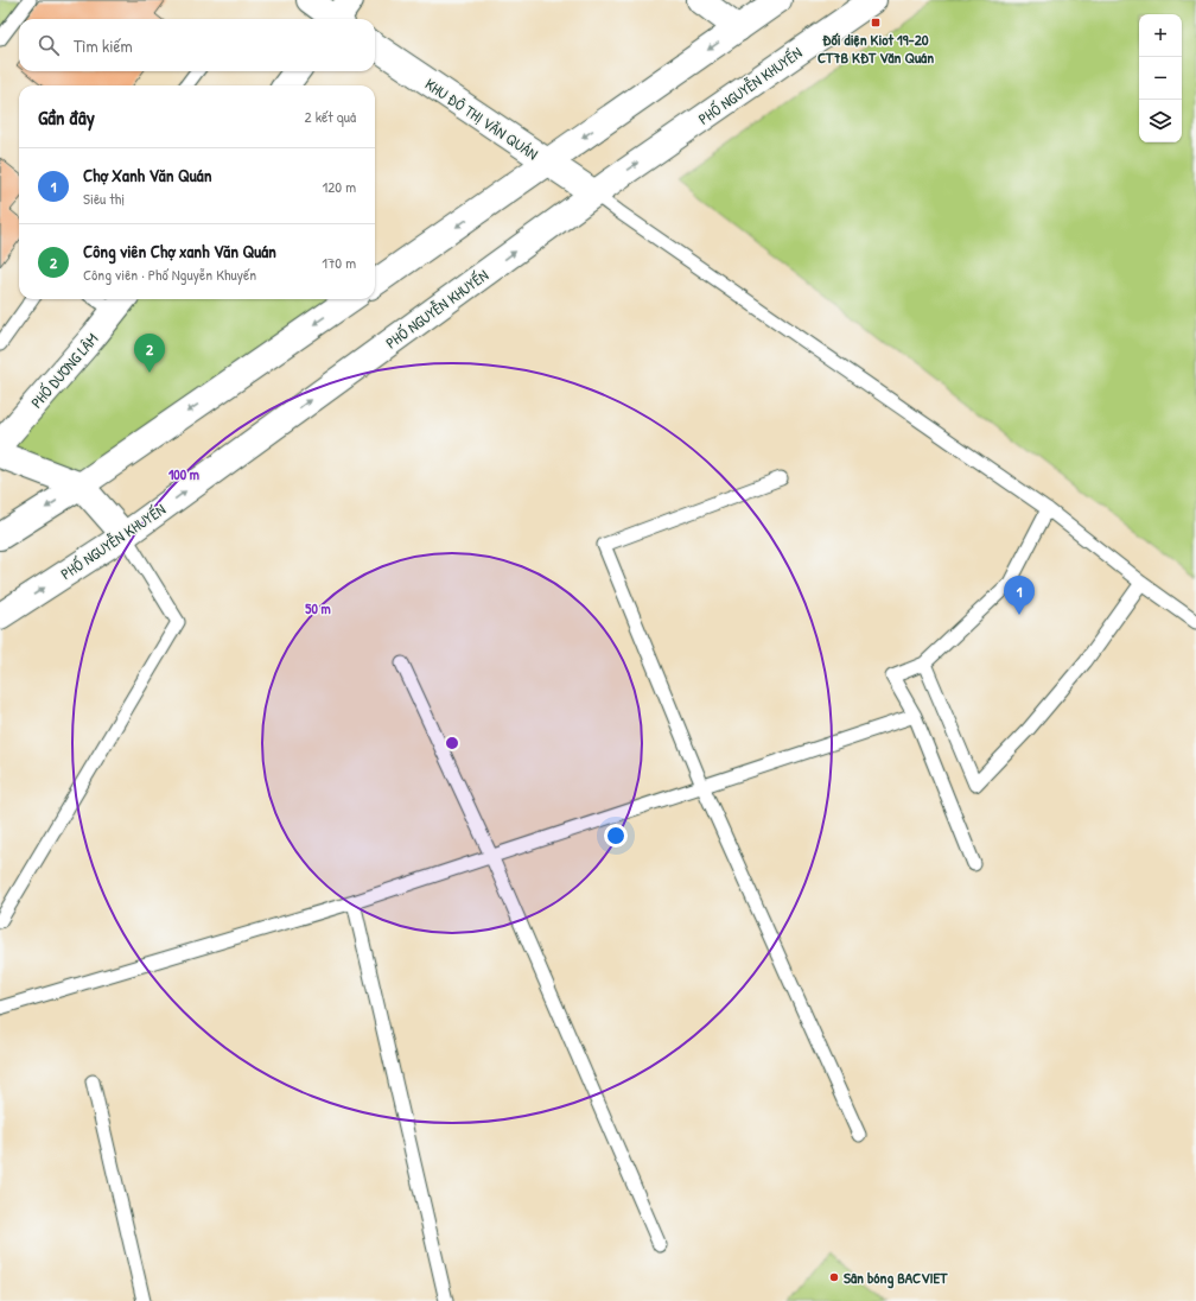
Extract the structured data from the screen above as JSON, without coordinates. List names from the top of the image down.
{
  "streets": {
    "street": ["PHỐ NGUYỄN KHUYẾN", "KHU ĐÔ THỊ VĂN QUÁN", "PHỐ DƯƠNG LÂM"]
  },
  "crossings": [
    ["PHỐ NGUYỄN KHUYẾN", "KHU ĐÔ THỊ VĂN QUÁN"]
  ],
  "places": {
    "transit": ["Đối diện Kiot 19-20 CT7B KĐT Văn Quán"],
    "other": ["Sân bóng BACVIET"]
  },
  "page": {
    "map_buttons": ["+", "−"],
    "search": "Tìm kiếm",
    "heading": ["Gần đây", "2 kết quả"],
    "list": [
      {
        "mark": "1",
        "name": "Chợ Xanh Văn Quán",
        "note": "Siêu thị",
        "value": "120 m"
      },
      {
        "mark": "2",
        "name": "Công viên Chợ xanh Văn Quán",
        "note": "Công viên · Phố Nguyễn Khuyến",
        "value": "170 m"
      }
    ],
    "pins": ["2", "1"]
  },
  "rings": ["100 m", "50 m"]
}
